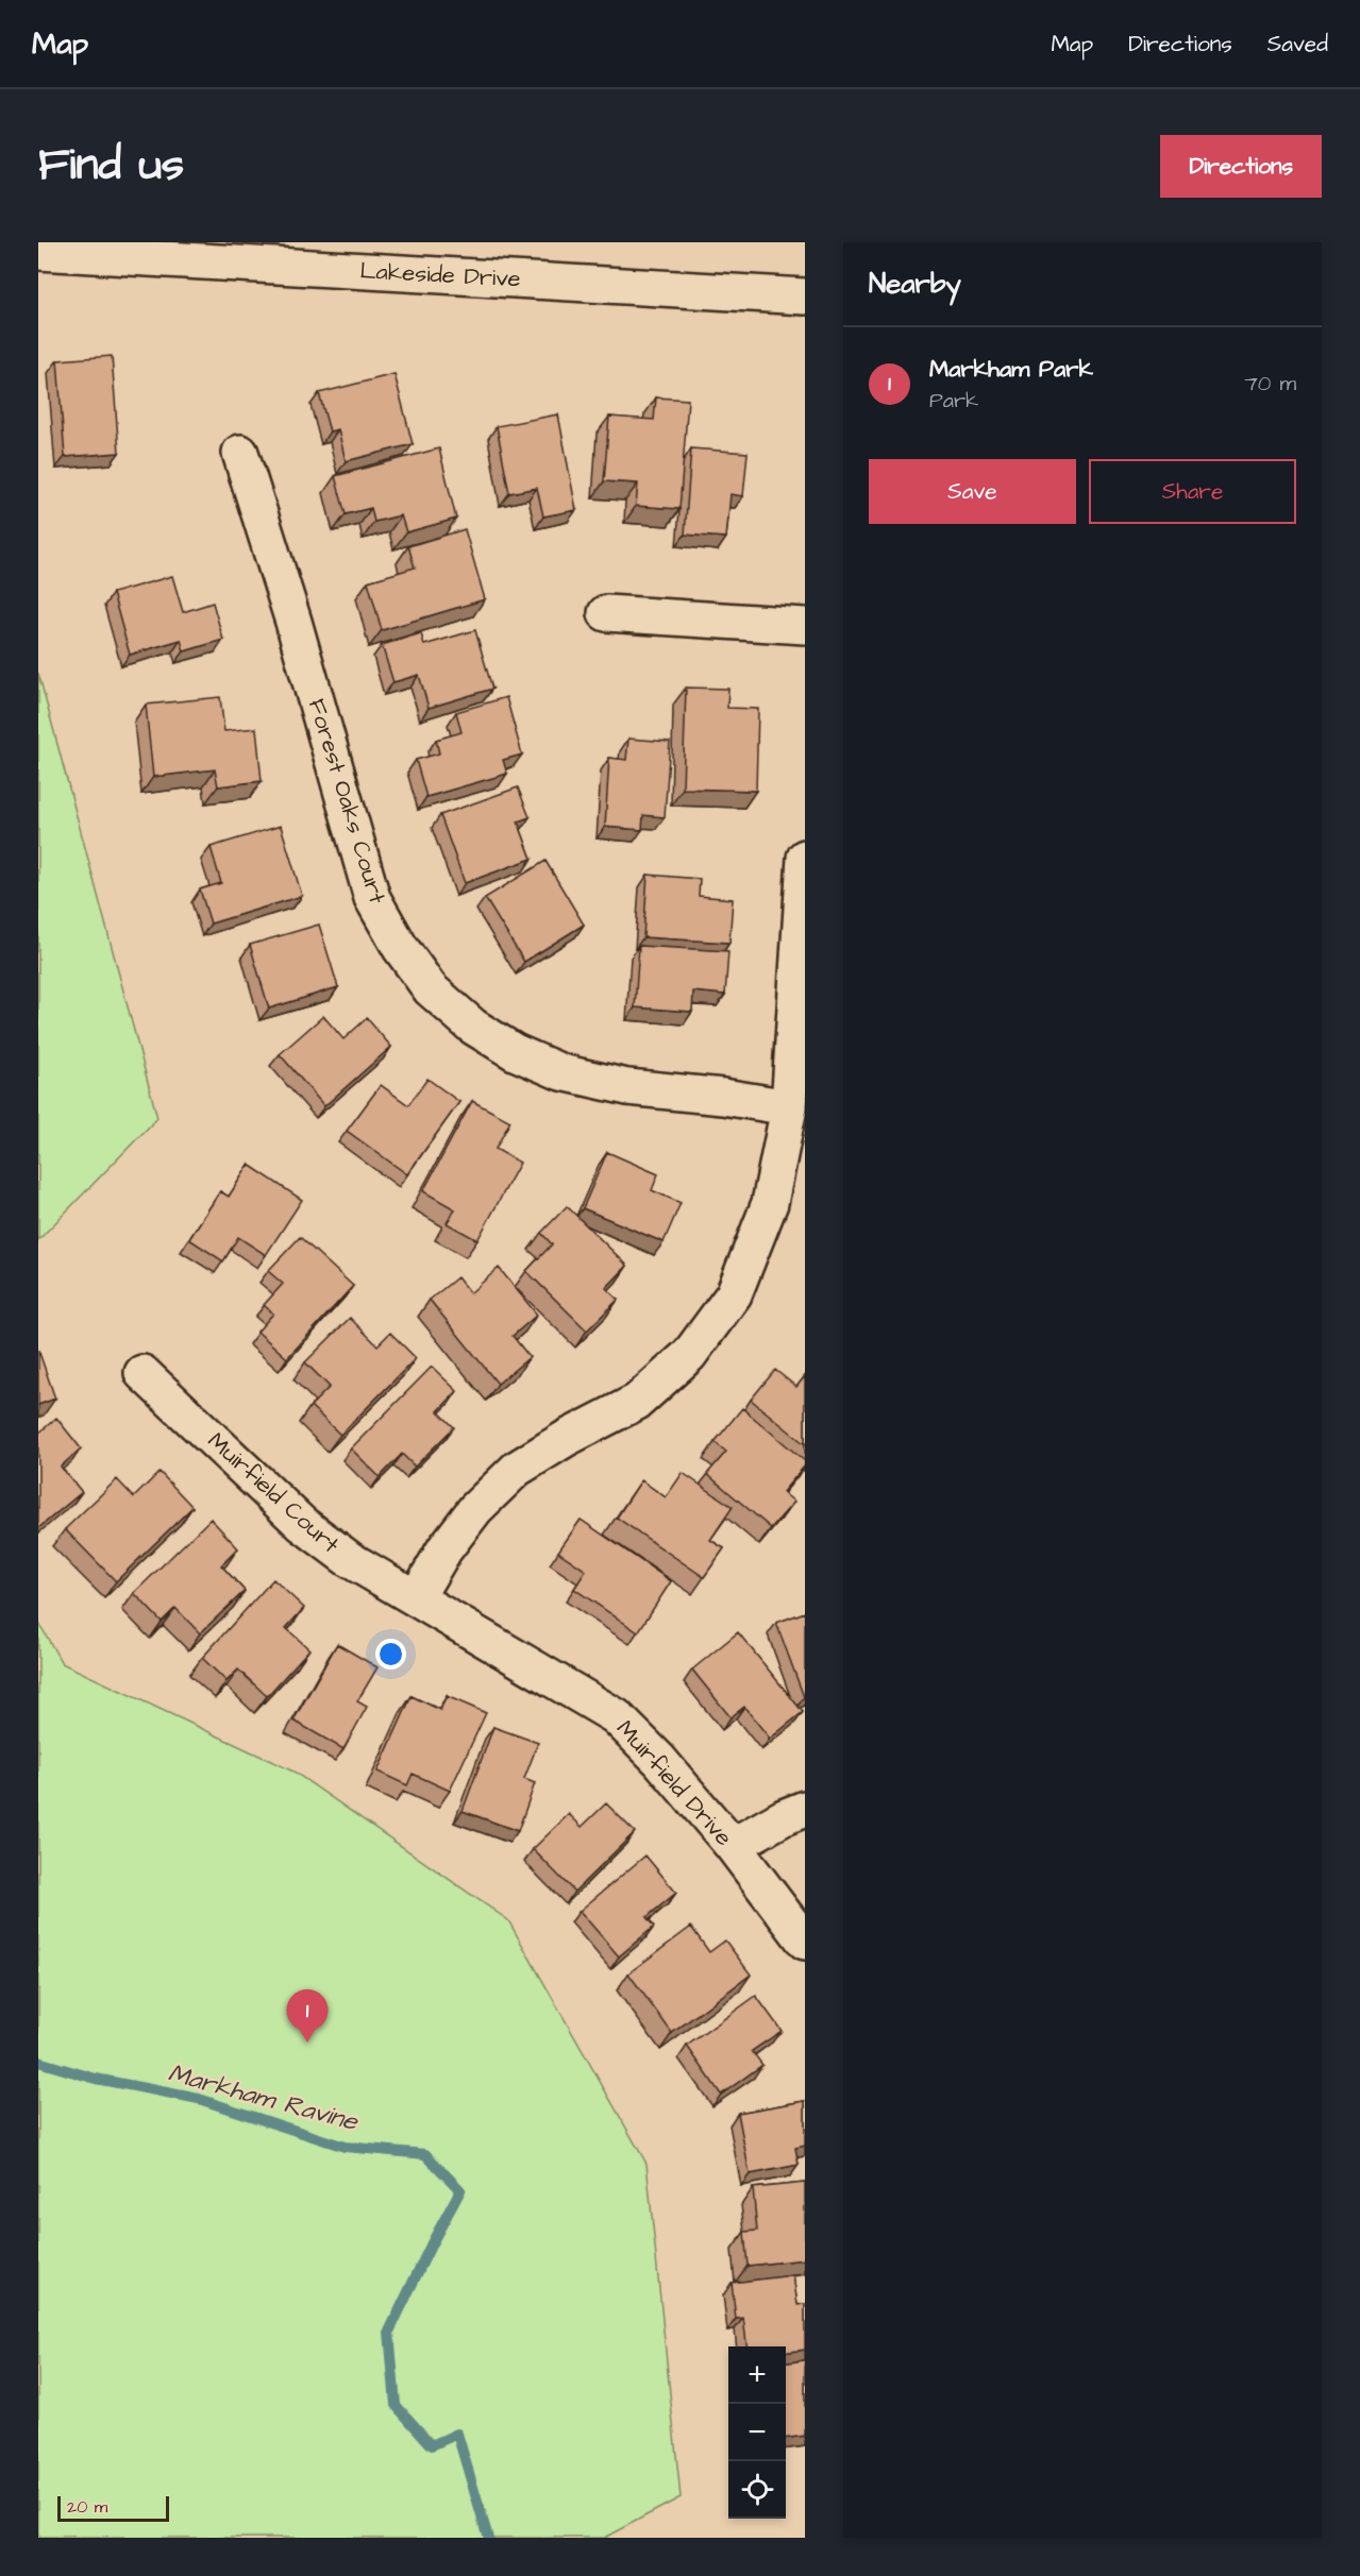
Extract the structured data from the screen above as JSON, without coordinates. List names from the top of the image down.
{
  "streets": {
    "street": [
      "Lakeside Drive",
      "Forest Oaks Court",
      "Muirfield Court",
      "Muirfield Drive"
    ]
  },
  "crossings": [
    ["Muirfield Court", "Muirfield Drive"]
  ],
  "water": ["Markham Ravine"],
  "scale_bar": "20 m",
  "page": {
    "header": "Map",
    "nav": ["Map", "Directions", "Saved"],
    "title": "Find us",
    "buttons": [
      "Directions",
      ["Save", "Share"]
    ],
    "heading": "Nearby",
    "list": [
      {
        "mark": "1",
        "name": "Markham Park",
        "note": "Park",
        "value": "70 m"
      }
    ],
    "pins": "1",
    "map_buttons": ["+", "−"],
    "scale": "20 m"
  }
}
